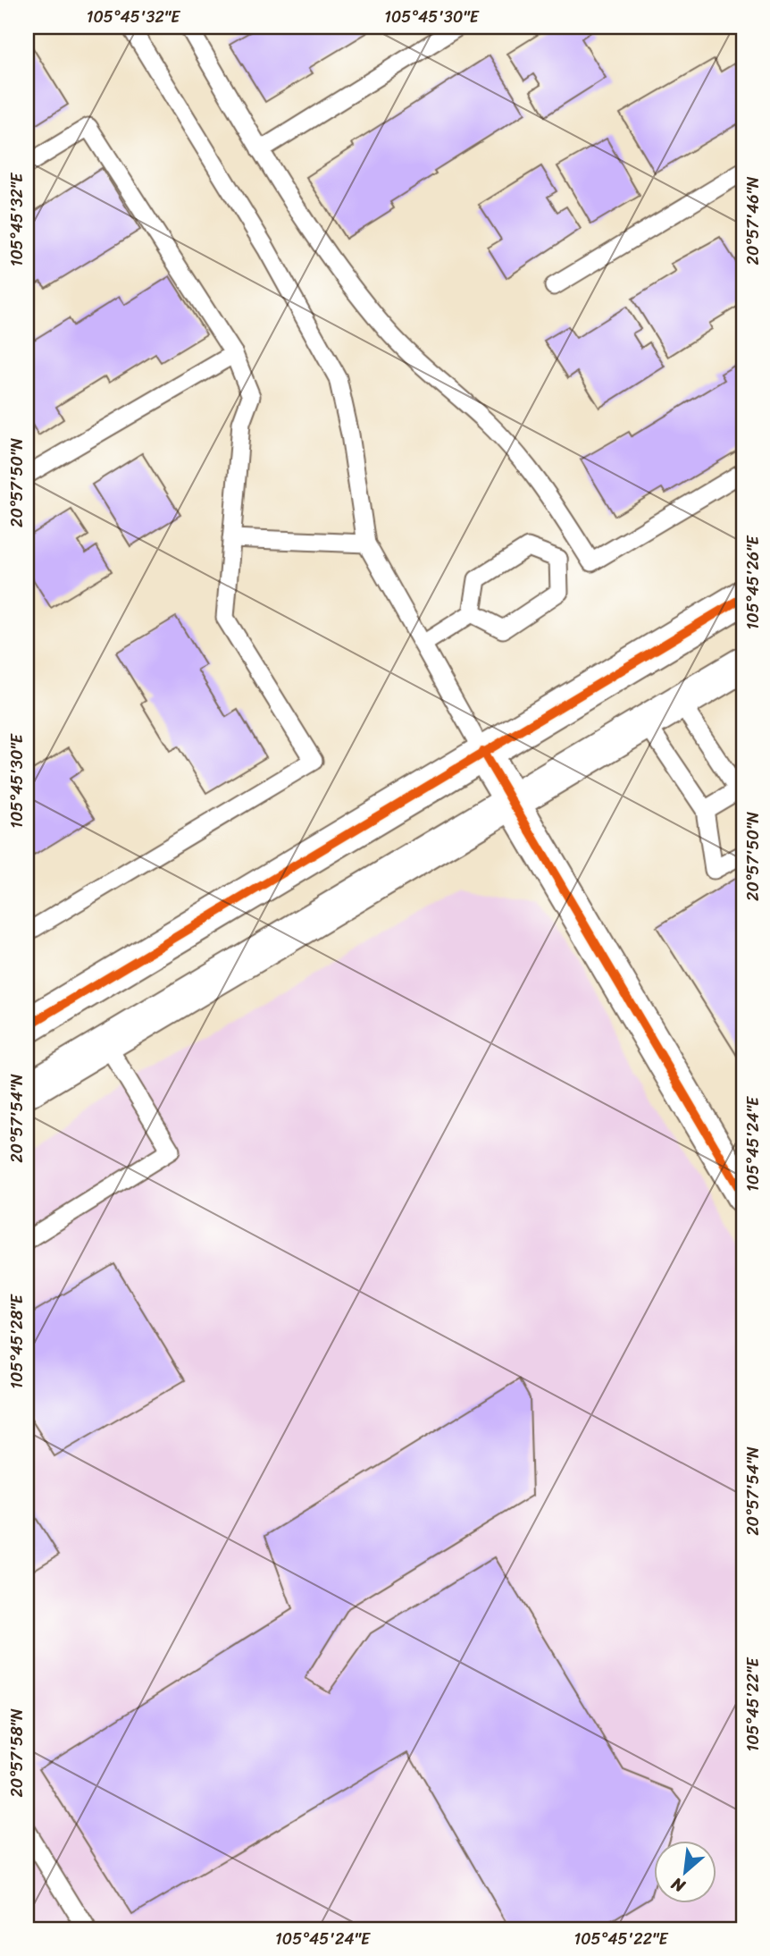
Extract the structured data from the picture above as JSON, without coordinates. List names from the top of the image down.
{
  "north": "bottom left",
  "coordinates": [
    "105°45'32\"E",
    "105°45'30\"E",
    "20°57'46\"N",
    "20°57'50\"N",
    "105°45'26\"E",
    "20°57'54\"N",
    "105°45'24\"E",
    "105°45'28\"E",
    "105°45'22\"E",
    "20°57'58\"N"
  ]
}
